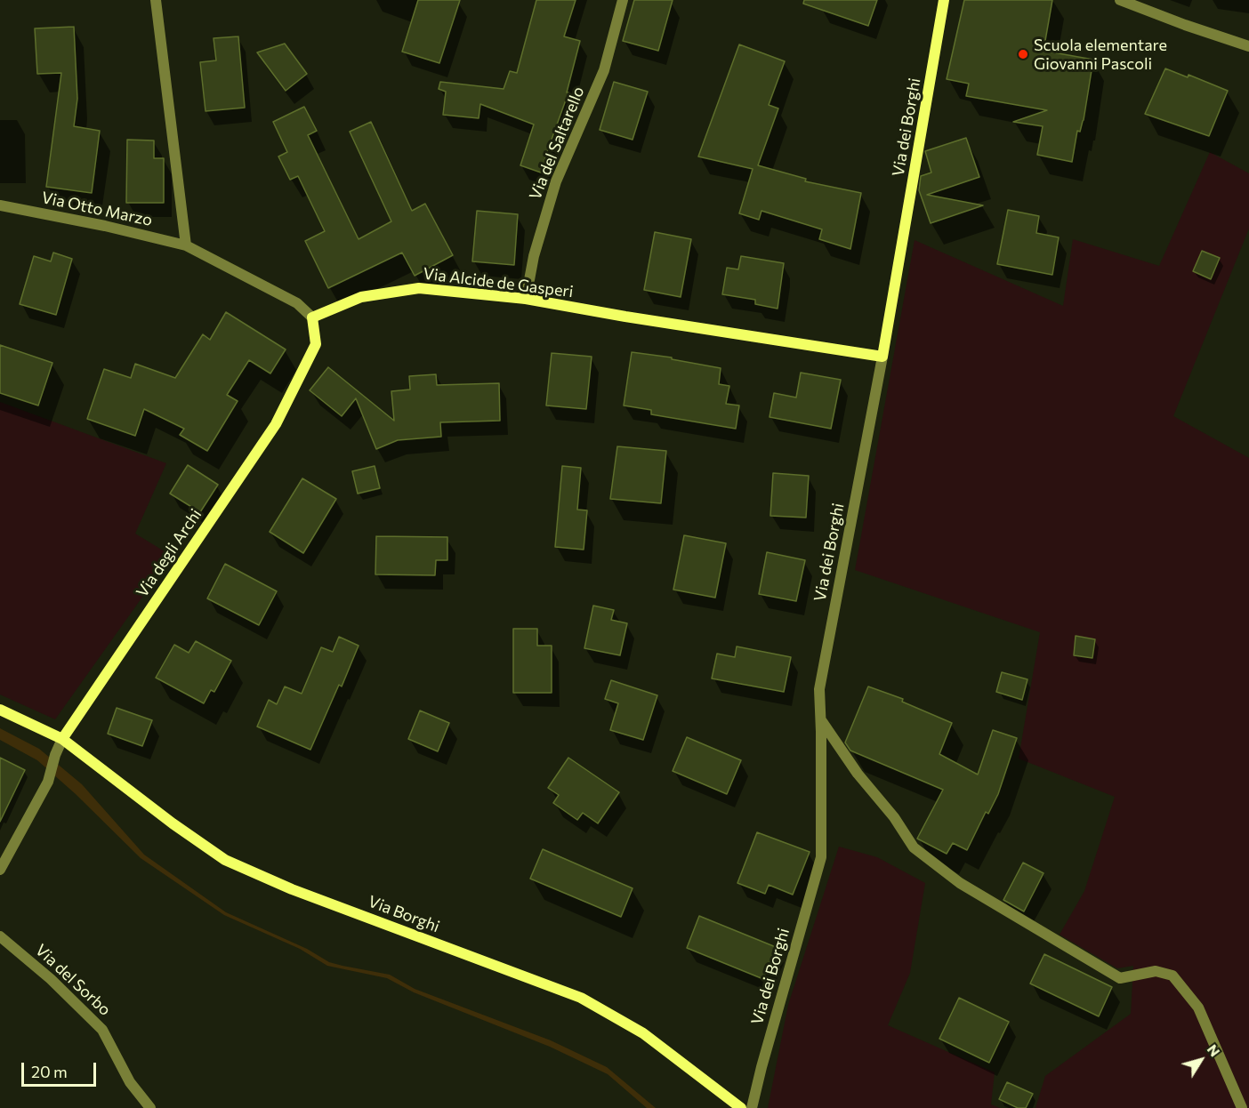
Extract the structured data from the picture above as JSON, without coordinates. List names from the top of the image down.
{
  "streets": {
    "street": [
      "Via dei Borghi",
      "Via del Saltarello",
      "Via Otto Marzo",
      "Via Alcide de Gasperi",
      "Via degli Archi",
      "Via Borghi",
      "Via del Sorbo"
    ]
  },
  "crossings": [
    ["Via dei Borghi", "Via Alcide de Gasperi"],
    ["Via del Saltarello", "Via Alcide de Gasperi"],
    ["Via Alcide de Gasperi", "Via degli Archi"],
    ["Via degli Archi", "Via Borghi"]
  ],
  "places": ["Scuola elementare Giovanni Pascoli"],
  "scale_bar": "20 m",
  "north": "top right"
}
